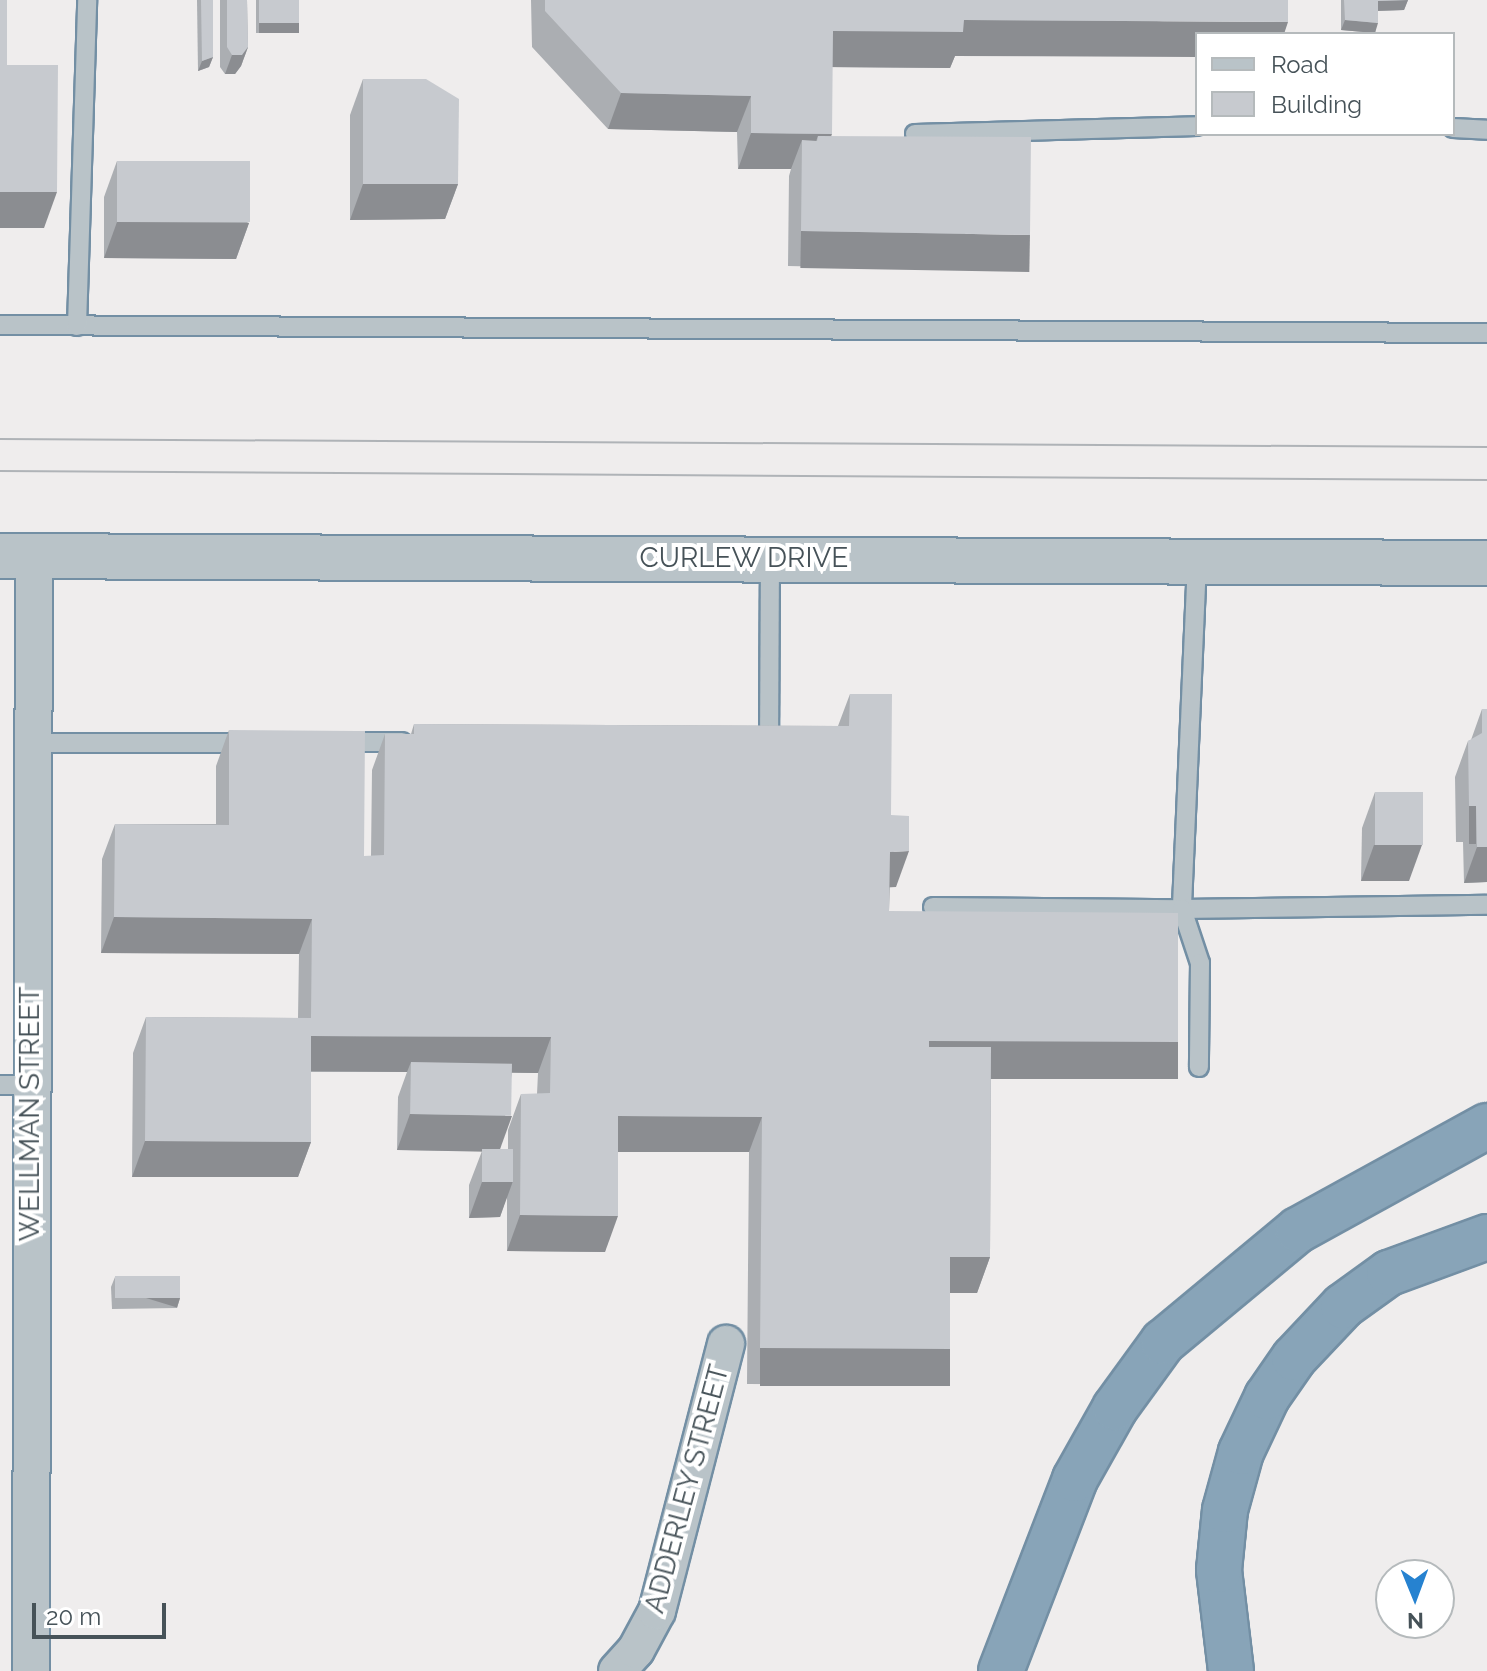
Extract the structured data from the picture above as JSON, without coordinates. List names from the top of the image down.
{
  "streets": {
    "street": ["CURLEW DRIVE", "WELLMAN STREET", "ADDERLEY STREET"]
  },
  "crossings": [
    ["CURLEW DRIVE", "WELLMAN STREET"]
  ],
  "legend": ["Road", "Building"],
  "scale_bar": "20 m",
  "north": "bottom"
}
